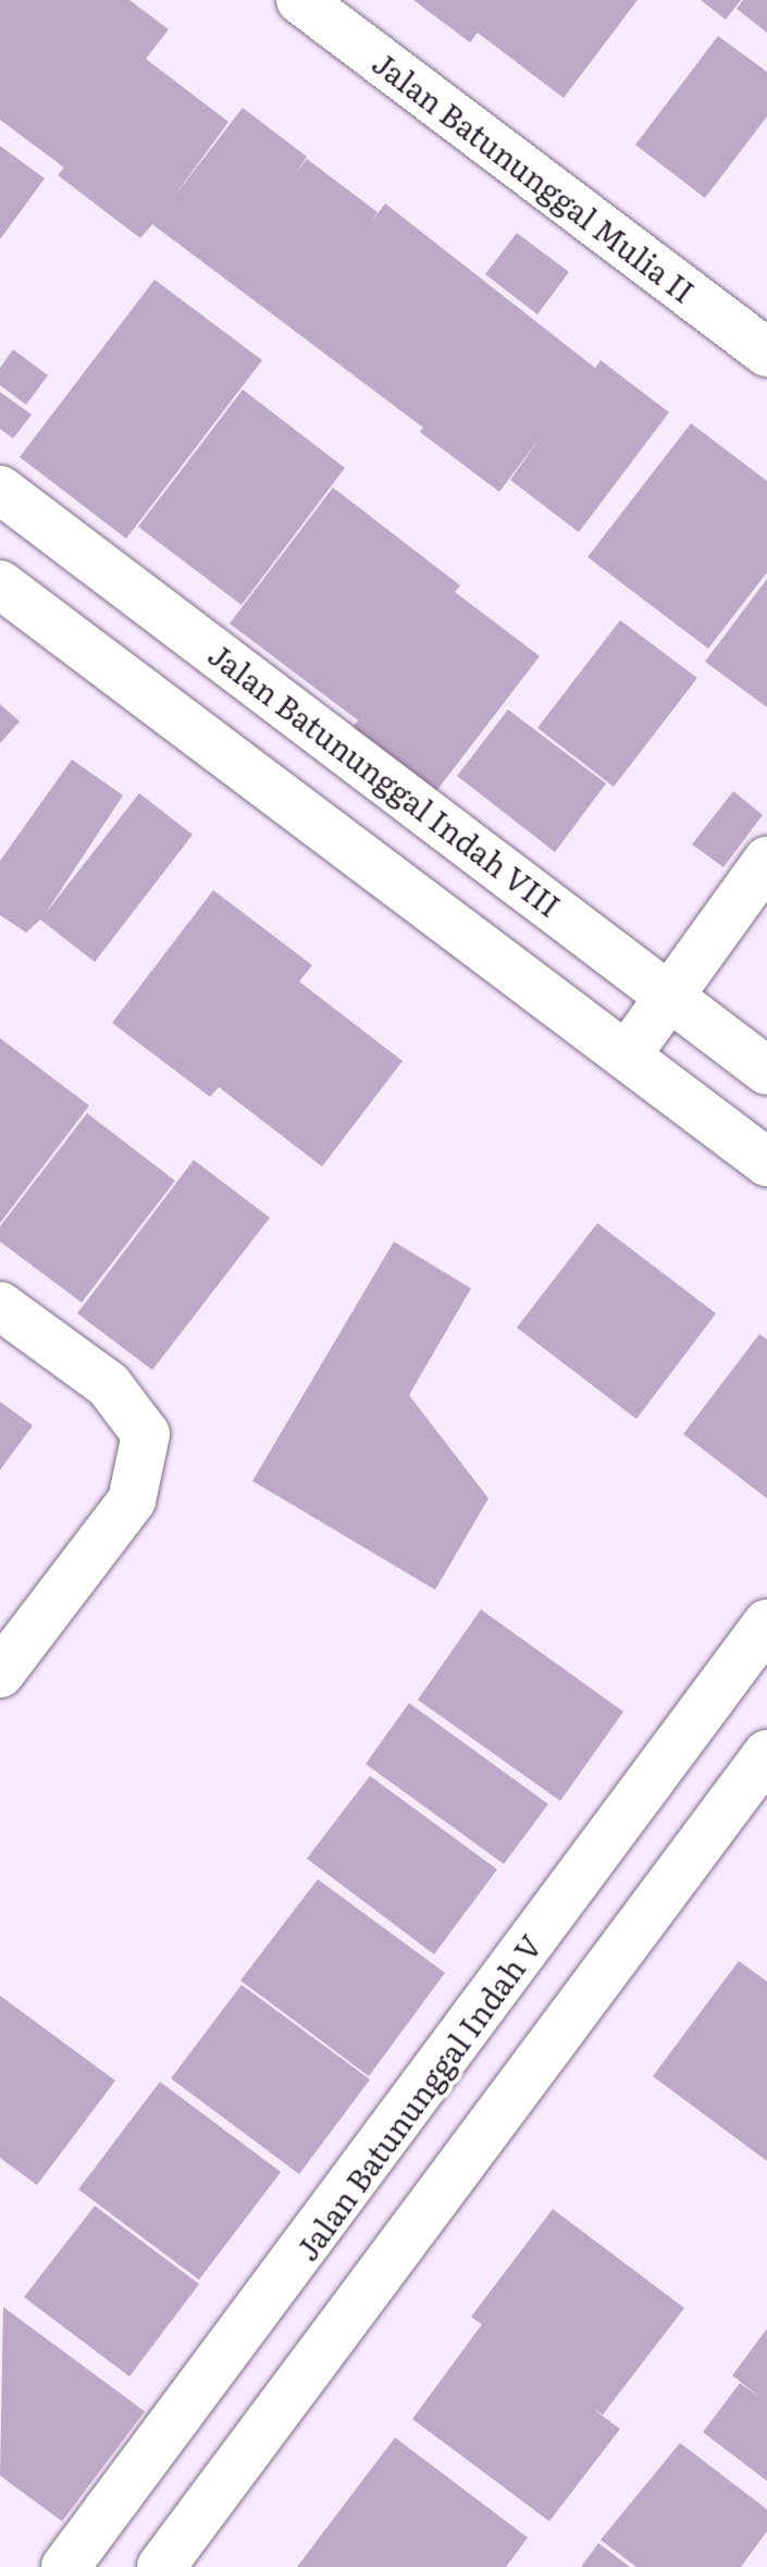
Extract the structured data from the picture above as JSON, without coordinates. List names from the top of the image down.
{
  "streets": {
    "street": ["Jalan Batununggal Mulia II", "Jalan Batununggal Indah VIII", "Jalan Batununggal Indah V"]
  }
}
